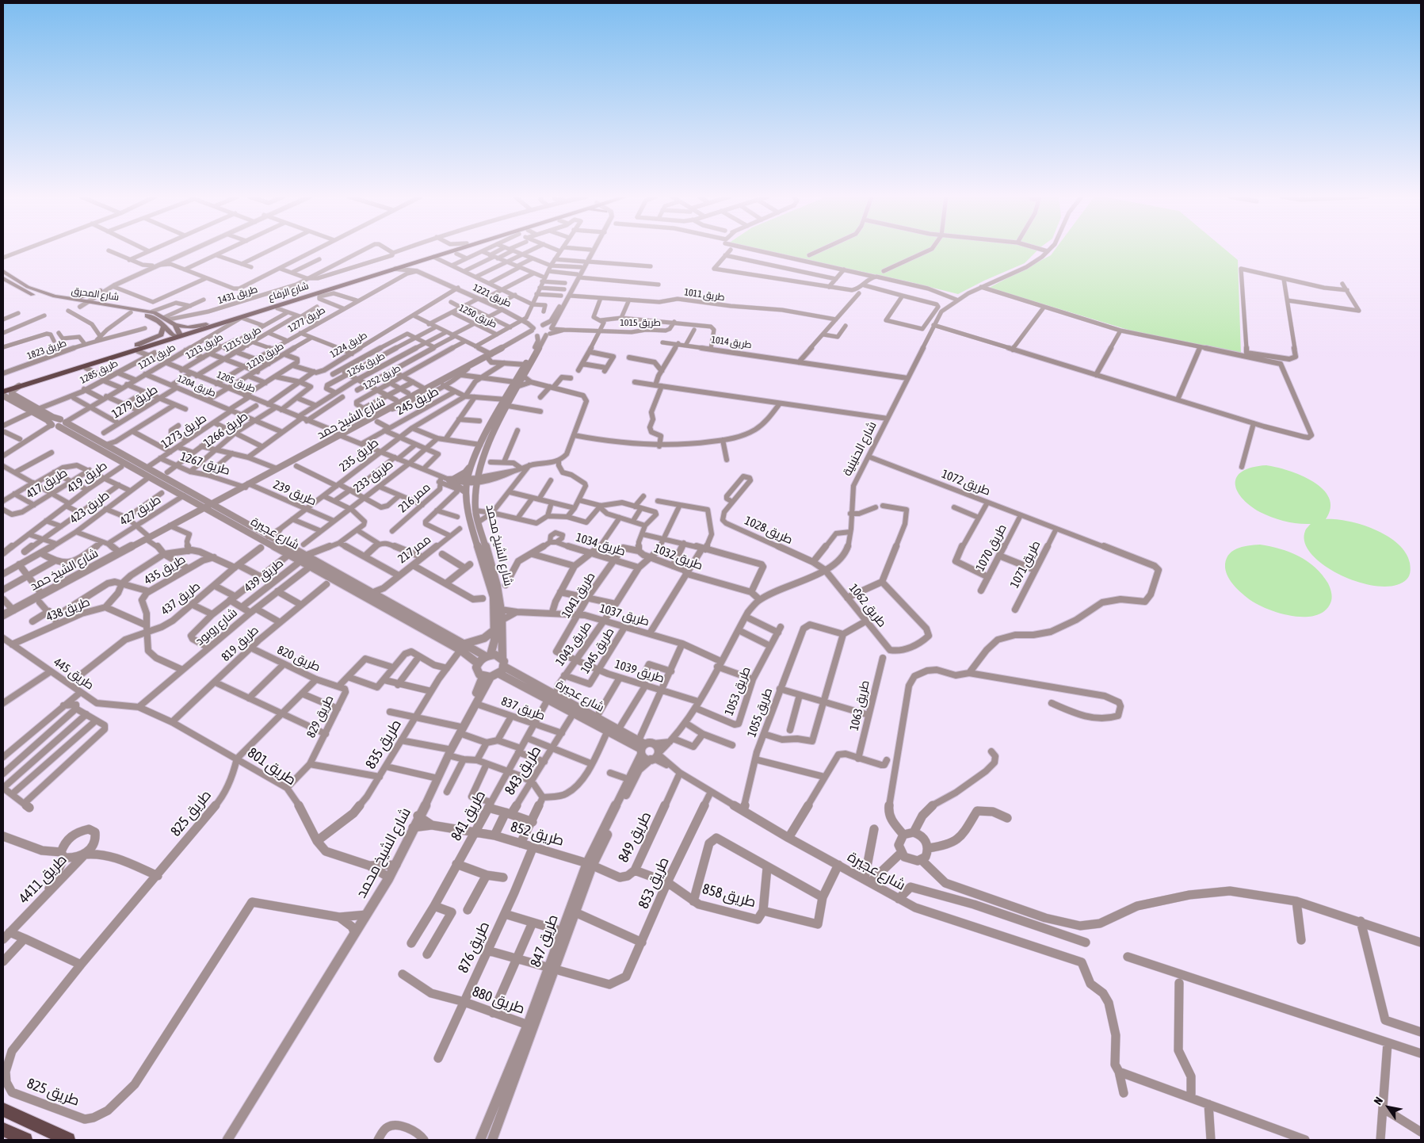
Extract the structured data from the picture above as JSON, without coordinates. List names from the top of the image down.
{
  "streets": {
    "main road": ["شارع الرفاع", "شارع المحرق"],
    "street": [
      "طريق 1431",
      "طريق 1011",
      "طريق 1221",
      "طريق 1250",
      "طريق 1277",
      "طريق 1015",
      "طريق 1215",
      "طريق 1014",
      "طريق 1224",
      "طريق 1213",
      "طريق 1823",
      "طريق 1210",
      "طريق 1211",
      "طريق 1256",
      "طريق 1285",
      "طريق 1252",
      "طريق 1205",
      "طريق 1204",
      "طريق 245",
      "طريق 1279",
      "شارع الشيخ حمد",
      "طريق 1266",
      "طريق 1273",
      "شارع الحنينية",
      "طريق 235",
      "طريق 1267",
      "طريق 233",
      "طريق 419",
      "طريق 1072",
      "طريق 417",
      "طريق 239",
      "ممر 216",
      "طريق 423",
      "طريق 427",
      "طريق 1028",
      "شارع عجيرة",
      "طريق 1034",
      "شارع الشيخ محمد",
      "طريق 1070",
      "ممر 217",
      "طريق 1032",
      "طريق 1071",
      "طريق 435",
      "طريق 439",
      "طريق 1041",
      "طريق 437",
      "طريق 1062",
      "طريق 438",
      "طريق 1037",
      "شارع روبود",
      "طريق 819",
      "طريق 1043",
      "طريق 1045",
      "طريق 820",
      "طريق 1039",
      "طريق 445",
      "طريق 1053",
      "طريق 1063",
      "طريق 837",
      "طريق 1055",
      "طريق 829",
      "طريق 835",
      "طريق 801",
      "طريق 843",
      "طريق 825",
      "طريق 841",
      "طريق 852",
      "طريق 849",
      "طريق 4411",
      "طريق 853",
      "طريق 858",
      "طريق 847",
      "طريق 876",
      "طريق 880"
    ]
  },
  "crossings": [
    ["شارع الرفاع", "شارع المحرق"],
    ["شارع الرفاع", "طريق 1221"],
    ["شارع الرفاع", "طريق 1211"],
    ["شارع الرفاع", "طريق 1205"],
    ["شارع الرفاع", "شارع عجيرة"],
    ["شارع المحرق", "طريق 1431"],
    ["شارع المحرق", "طريق 1823"],
    ["طريق 1011", "طريق 1015"],
    ["طريق 1011", "شارع الشيخ محمد"],
    ["طريق 1221", "طريق 1277"],
    ["طريق 1221", "طريق 1015"],
    ["طريق 1221", "طريق 1224"],
    ["طريق 1221", "شارع الشيخ حمد"],
    ["طريق 1221", "شارع الشيخ محمد"],
    ["طريق 1277", "طريق 1205"],
    ["طريق 1015", "طريق 1014"],
    ["طريق 1015", "شارع الشيخ محمد"],
    ["طريق 1215", "طريق 1213"],
    ["طريق 1215", "طريق 1205"],
    ["طريق 1215", "طريق 1204"],
    ["طريق 1014", "شارع الحنينية"],
    ["طريق 1224", "طريق 1205"],
    ["طريق 1213", "طريق 1205"],
    ["طريق 1210", "طريق 1205"],
    ["طريق 1210", "طريق 1204"],
    ["طريق 1211", "طريق 1205"],
    ["طريق 1211", "طريق 1204"],
    ["طريق 1211", "شارع عجيرة"],
    ["طريق 1256", "طريق 1252"],
    ["طريق 1256", "طريق 1205"],
    ["طريق 1256", "طريق 1204"],
    ["طريق 1285", "طريق 1205"],
    ["طريق 1285", "شارع عجيرة"],
    ["طريق 1252", "طريق 245"],
    ["طريق 1205", "طريق 245"],
    ["طريق 1205", "شارع الشيخ حمد"],
    ["طريق 1205", "طريق 1266"],
    ["طريق 1205", "طريق 1273"],
    ["طريق 1205", "طريق 235"],
    ["طريق 1205", "طريق 233"],
    ["طريق 1205", "ممر 216"],
    ["طريق 1205", "شارع الشيخ محمد"],
    ["طريق 1204", "طريق 1279"],
    ["طريق 1204", "طريق 1266"],
    ["طريق 1204", "طريق 1273"],
    ["طريق 245", "شارع الشيخ حمد"],
    ["شارع الشيخ حمد", "طريق 1267"],
    ["شارع الشيخ حمد", "طريق 239"],
    ["شارع الشيخ حمد", "شارع عجيرة"],
    ["شارع الشيخ حمد", "شارع الشيخ محمد"],
    ["طريق 1266", "طريق 1267"],
    ["طريق 1273", "طريق 1267"],
    ["طريق 1273", "شارع عجيرة"],
    ["شارع الحنينية", "طريق 1072"],
    ["شارع الحنينية", "طريق 1028"],
    ["شارع الحنينية", "شارع عجيرة"],
    ["شارع الحنينية", "طريق 1032"],
    ["شارع الحنينية", "طريق 1062"],
    ["شارع الحنينية", "طريق 1037"],
    ["شارع الحنينية", "طريق 1039"],
    ["شارع الحنينية", "طريق 1053"],
    ["شارع الحنينية", "طريق 847"],
    ["طريق 235", "طريق 239"],
    ["طريق 235", "شارع عجيرة"],
    ["طريق 235", "طريق 437"],
    ["طريق 1267", "طريق 239"],
    ["طريق 233", "طريق 239"],
    ["طريق 233", "شارع عجيرة"],
    ["طريق 233", "طريق 439"],
    ["طريق 419", "شارع عجيرة"],
    ["طريق 1072", "طريق 1070"],
    ["طريق 1072", "طريق 1071"],
    ["طريق 423", "شارع عجيرة"],
    ["طريق 427", "شارع عجيرة"],
    ["طريق 1028", "طريق 1062"],
    ["شارع عجيرة", "شارع الشيخ محمد"],
    ["شارع عجيرة", "ممر 217"],
    ["شارع عجيرة", "طريق 439"],
    ["شارع عجيرة", "طريق 437"],
    ["شارع عجيرة", "شارع روبود"],
    ["شارع عجيرة", "طريق 819"],
    ["شارع عجيرة", "طريق 1043"],
    ["شارع عجيرة", "طريق 1055"],
    ["شارع عجيرة", "طريق 835"],
    ["شارع عجيرة", "طريق 843"],
    ["شارع عجيرة", "طريق 841"],
    ["شارع عجيرة", "طريق 849"],
    ["شارع عجيرة", "طريق 853"],
    ["شارع عجيرة", "طريق 847"],
    ["طريق 1034", "طريق 1041"],
    ["طريق 1034", "طريق 1043"],
    ["شارع الشيخ محمد", "طريق 1037"],
    ["شارع الشيخ محمد", "طريق 837"],
    ["شارع الشيخ محمد", "طريق 801"],
    ["شارع الشيخ محمد", "طريق 825"],
    ["طريق 1032", "طريق 1041"],
    ["طريق 1032", "طريق 1043"],
    ["طريق 435", "طريق 437"],
    ["طريق 435", "شارع روبود"],
    ["طريق 439", "طريق 437"],
    ["طريق 439", "شارع روبود"],
    ["طريق 439", "طريق 819"],
    ["طريق 1041", "طريق 1037"],
    ["طريق 1041", "طريق 1043"],
    ["طريق 1041", "طريق 1039"],
    ["طريق 437", "طريق 445"],
    ["طريق 438", "طريق 445"],
    ["طريق 1037", "طريق 1043"],
    ["طريق 1037", "طريق 1045"],
    ["طريق 1037", "طريق 1053"],
    ["شارع روبود", "طريق 445"],
    ["شارع روبود", "طريق 801"],
    ["طريق 819", "طريق 820"],
    ["طريق 819", "طريق 801"],
    ["طريق 1043", "طريق 1045"],
    ["طريق 1043", "طريق 1039"],
    ["طريق 1045", "طريق 1039"],
    ["طريق 820", "طريق 829"],
    ["طريق 1039", "طريق 1053"],
    ["طريق 445", "طريق 801"],
    ["طريق 837", "طريق 843"],
    ["طريق 837", "طريق 841"],
    ["طريق 829", "طريق 801"],
    ["طريق 835", "طريق 801"],
    ["طريق 801", "طريق 825"],
    ["طريق 843", "طريق 852"],
    ["طريق 841", "طريق 852"],
    ["طريق 852", "طريق 849"],
    ["طريق 852", "طريق 847"],
    ["طريق 852", "طريق 876"],
    ["طريق 849", "طريق 858"],
    ["طريق 849", "طريق 847"],
    ["طريق 853", "طريق 858"],
    ["طريق 853", "طريق 847"],
    ["طريق 847", "طريق 880"],
    ["طريق 876", "طريق 880"]
  ],
  "north": "top left"
}
